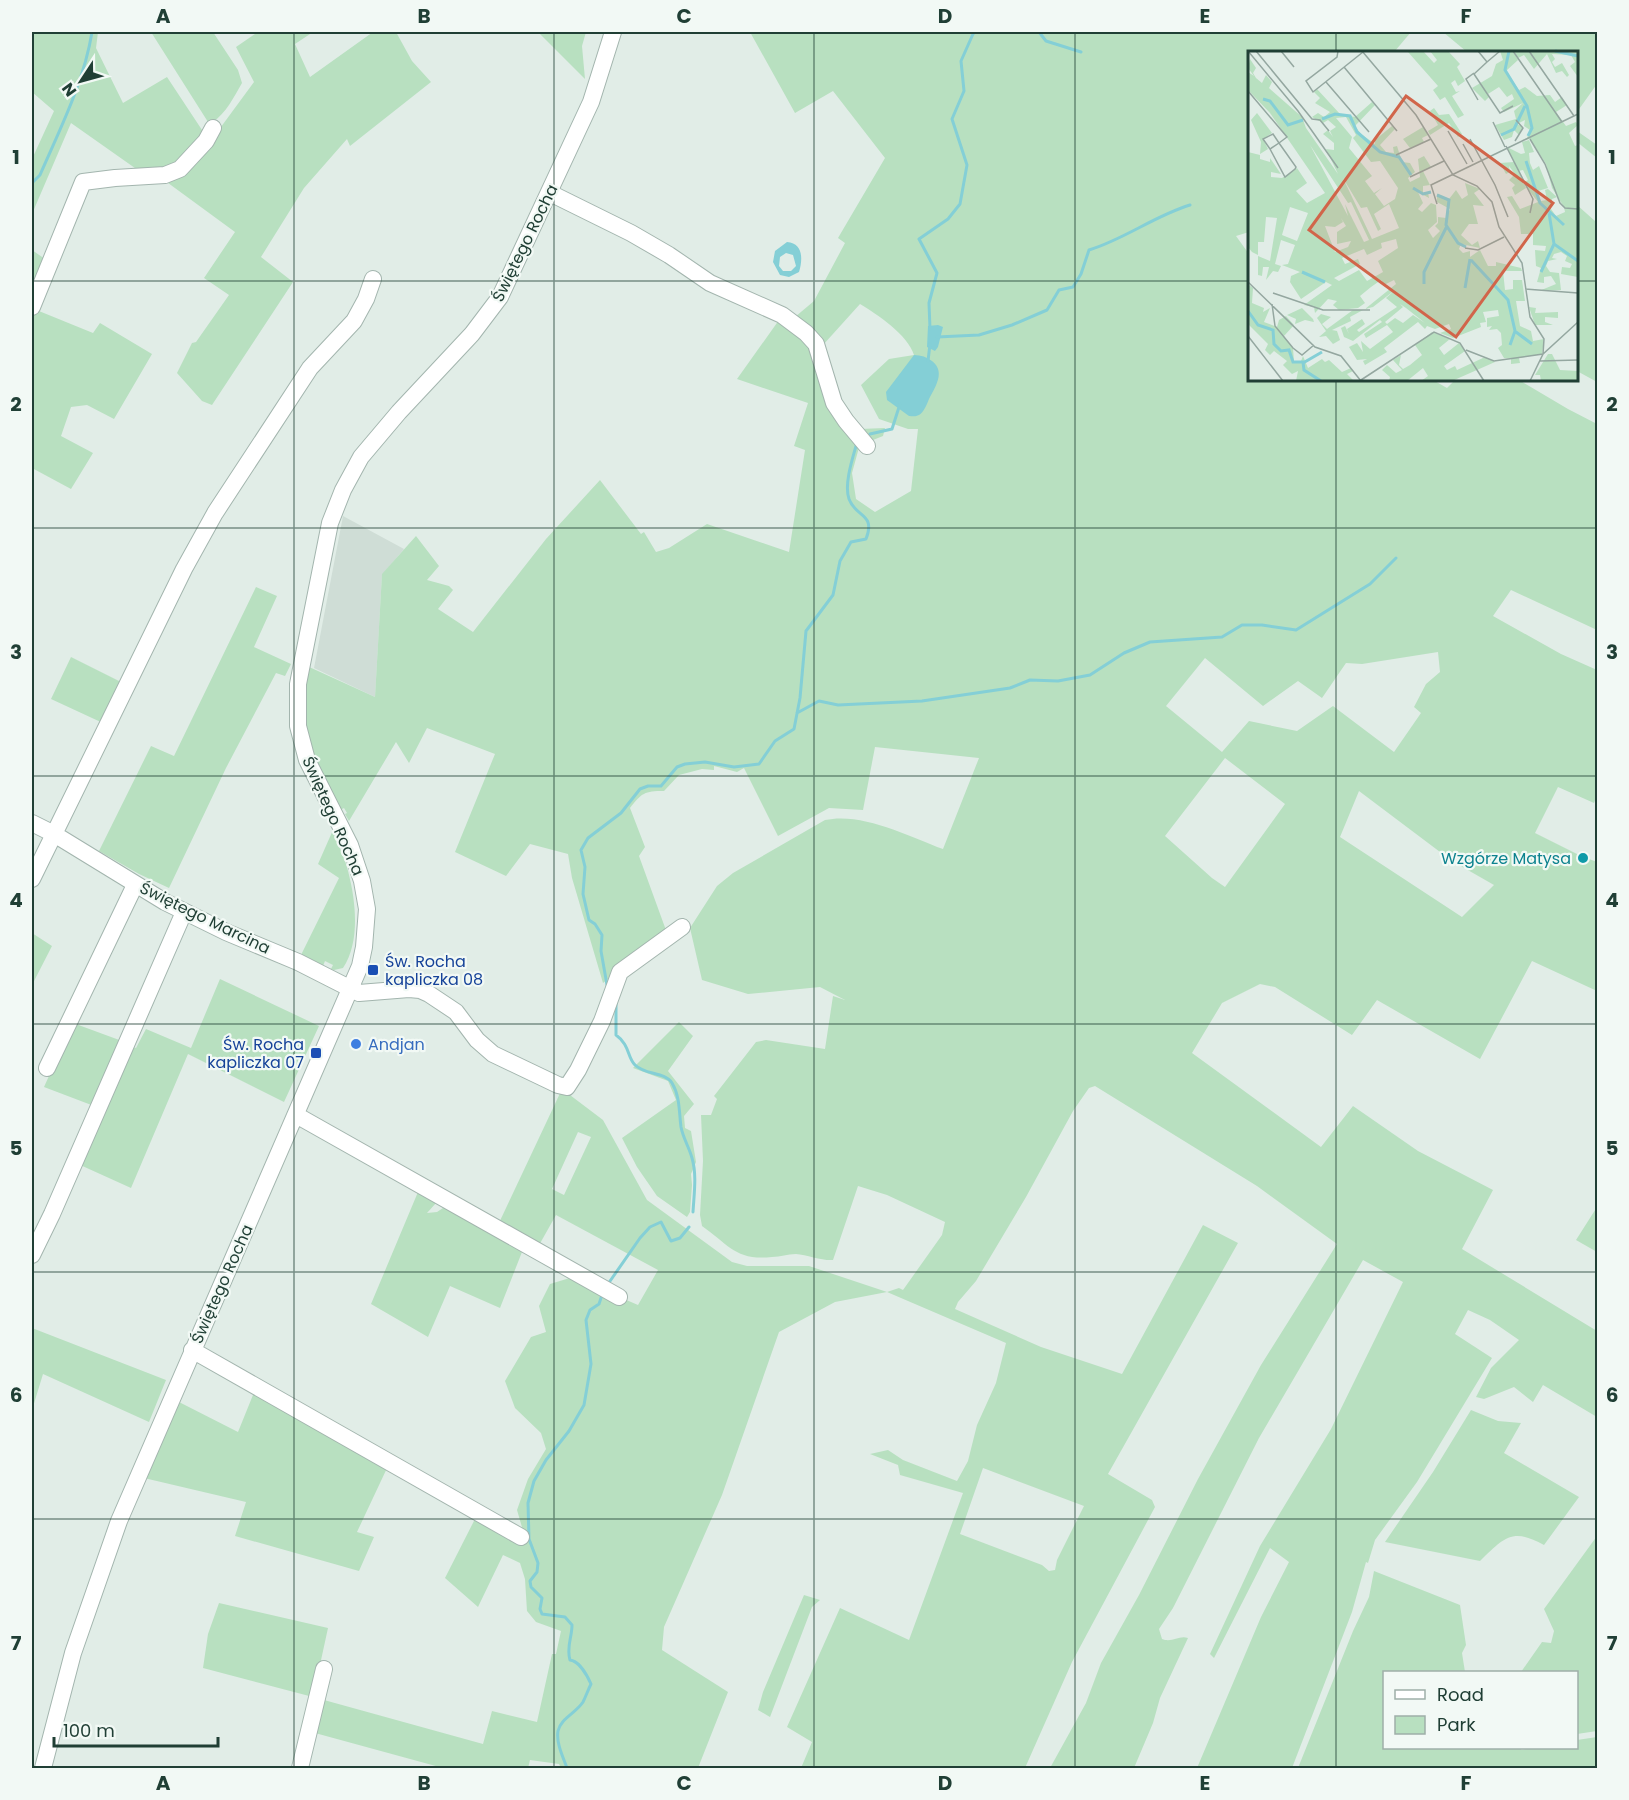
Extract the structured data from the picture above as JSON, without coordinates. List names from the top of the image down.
{
  "streets": {
    "street": ["Świętego Rocha", "Świętego Marcina"]
  },
  "crossings": [
    ["Świętego Rocha", "Świętego Marcina"]
  ],
  "places": {
    "other": ["Wzgórze Matysa", "Andjan"],
    "transit": ["Św. Rocha kapliczka 08", "Św. Rocha kapliczka 07"]
  },
  "legend": ["Road", "Park"],
  "scale_bar": "100 m",
  "north": "bottom left",
  "grid": {
    "columns": [
      "A",
      "B",
      "C",
      "D",
      "E",
      "F"
    ],
    "rows": [
      "1",
      "2",
      "3",
      "4",
      "5",
      "6",
      "7"
    ]
  }
}
